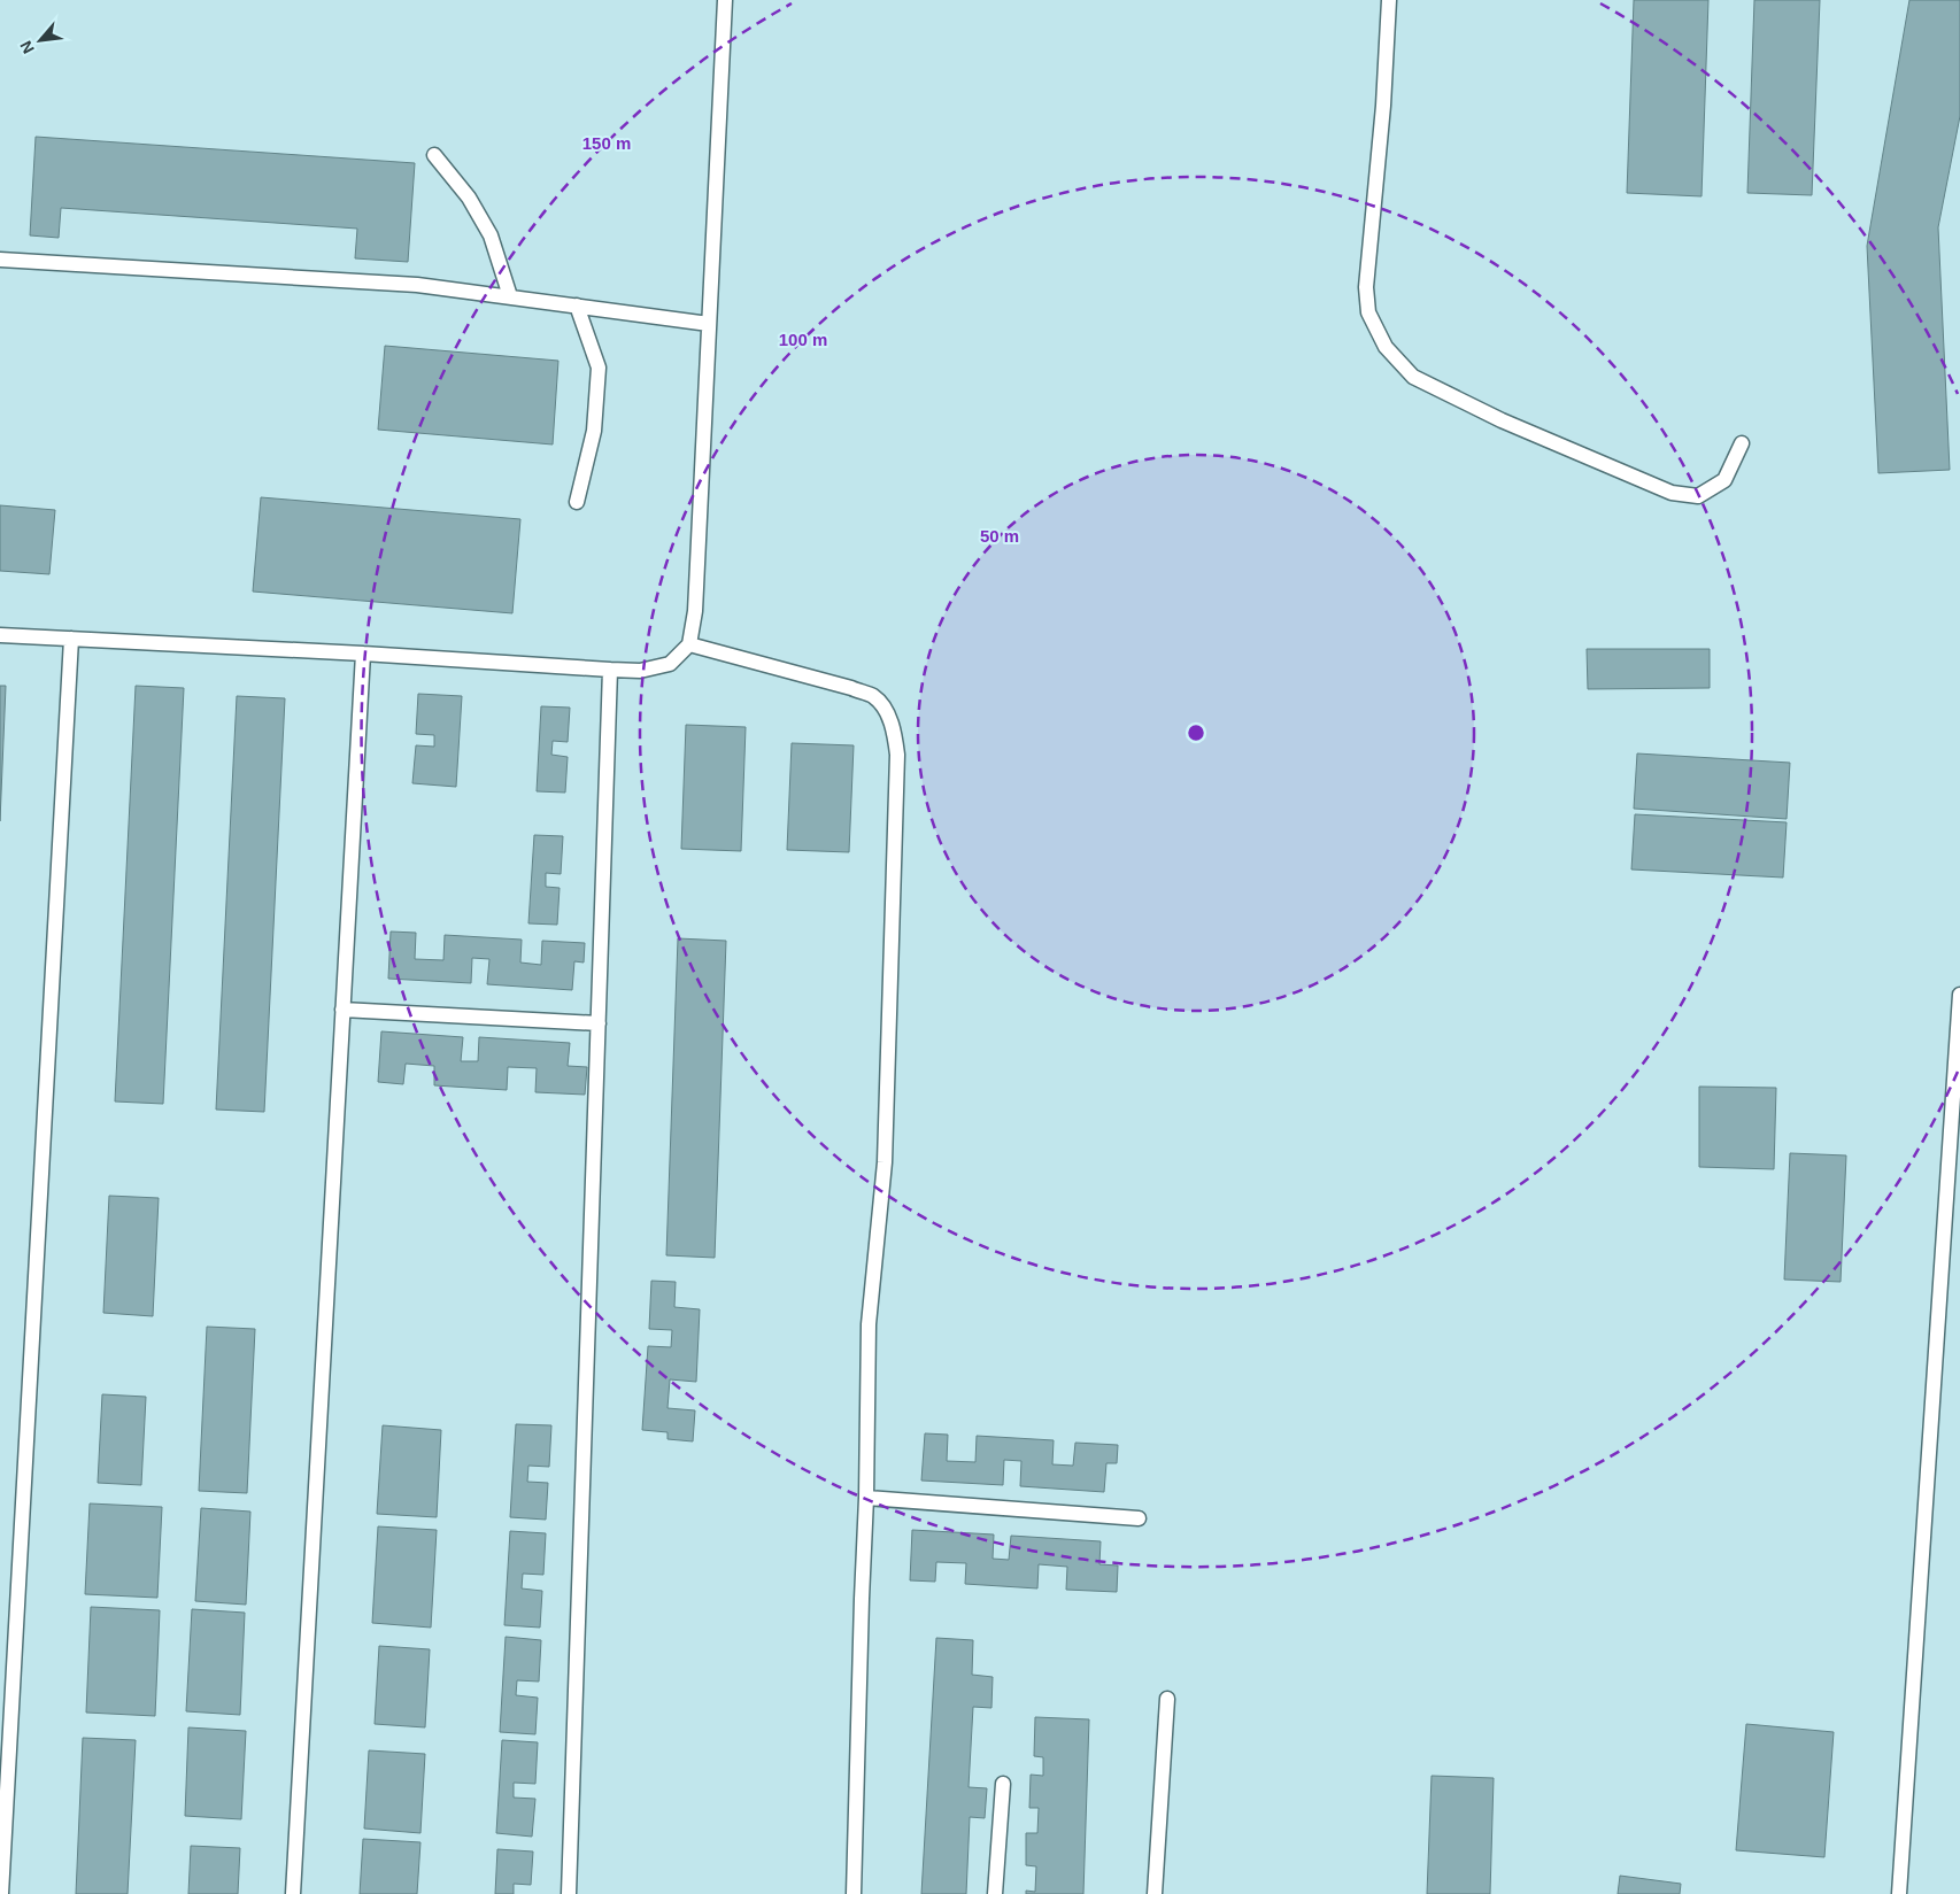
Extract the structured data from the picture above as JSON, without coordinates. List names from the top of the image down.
{
  "north": "bottom left",
  "rings": ["150 m", "100 m", "50 m"]
}
